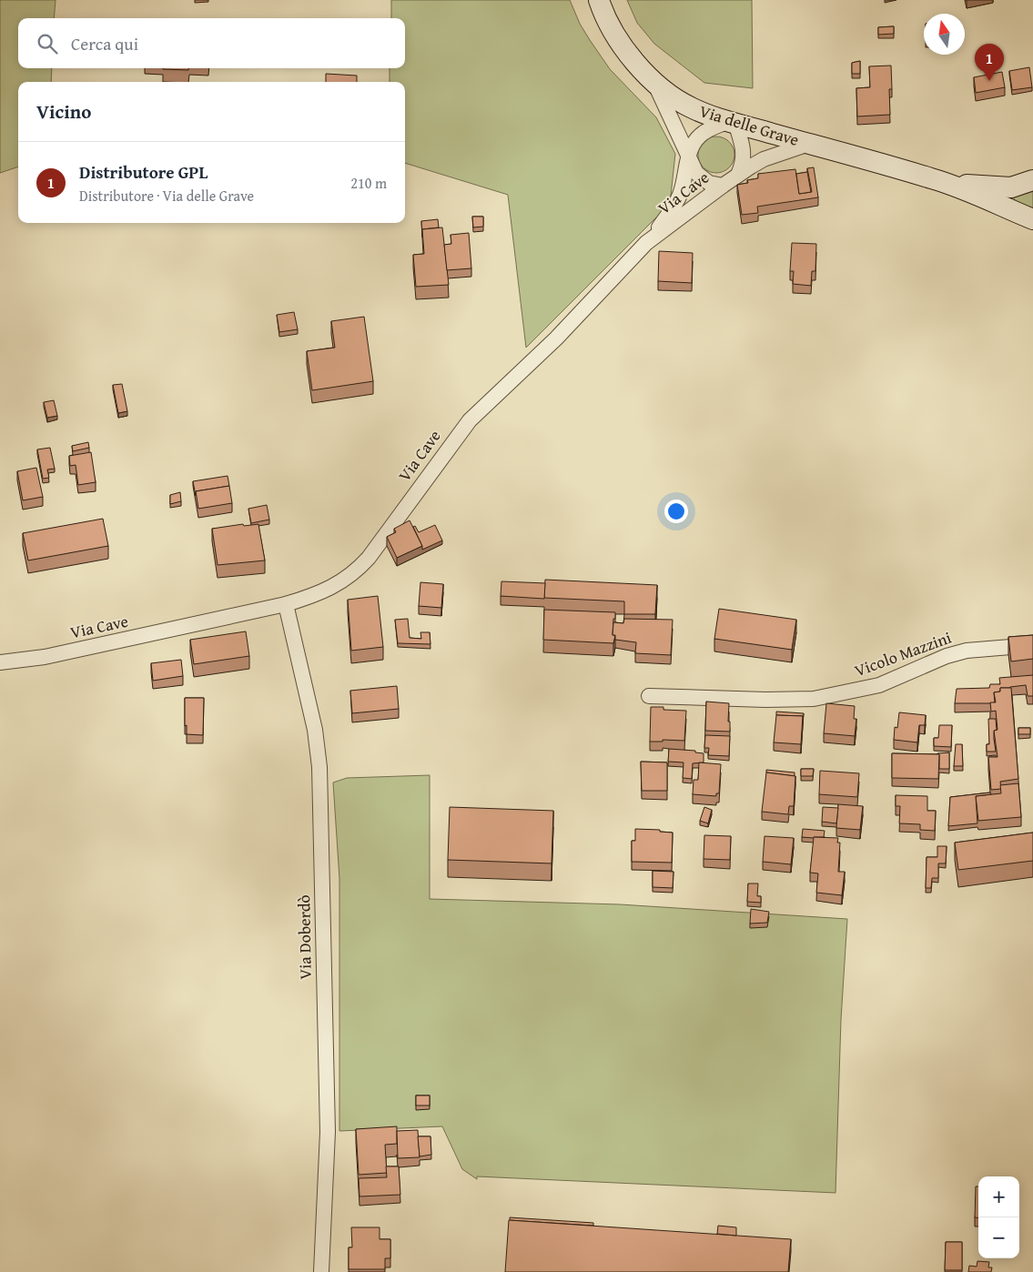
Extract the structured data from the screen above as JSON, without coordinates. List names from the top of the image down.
{
  "streets": {
    "main road": ["Via delle Grave"],
    "street": ["Via Cave", "Vicolo Mazzini", "Via Doberdò"]
  },
  "crossings": [
    ["Via delle Grave", "Via Cave"],
    ["Via Cave", "Via Doberdò"]
  ],
  "north": "top",
  "page": {
    "search": "Cerca qui",
    "pins": "1",
    "heading": "Vicino",
    "list": [
      {
        "mark": "1",
        "name": "Distributore GPL",
        "note": "Distributore · Via delle Grave",
        "value": "210 m"
      }
    ],
    "map_buttons": ["+", "−"]
  }
}
